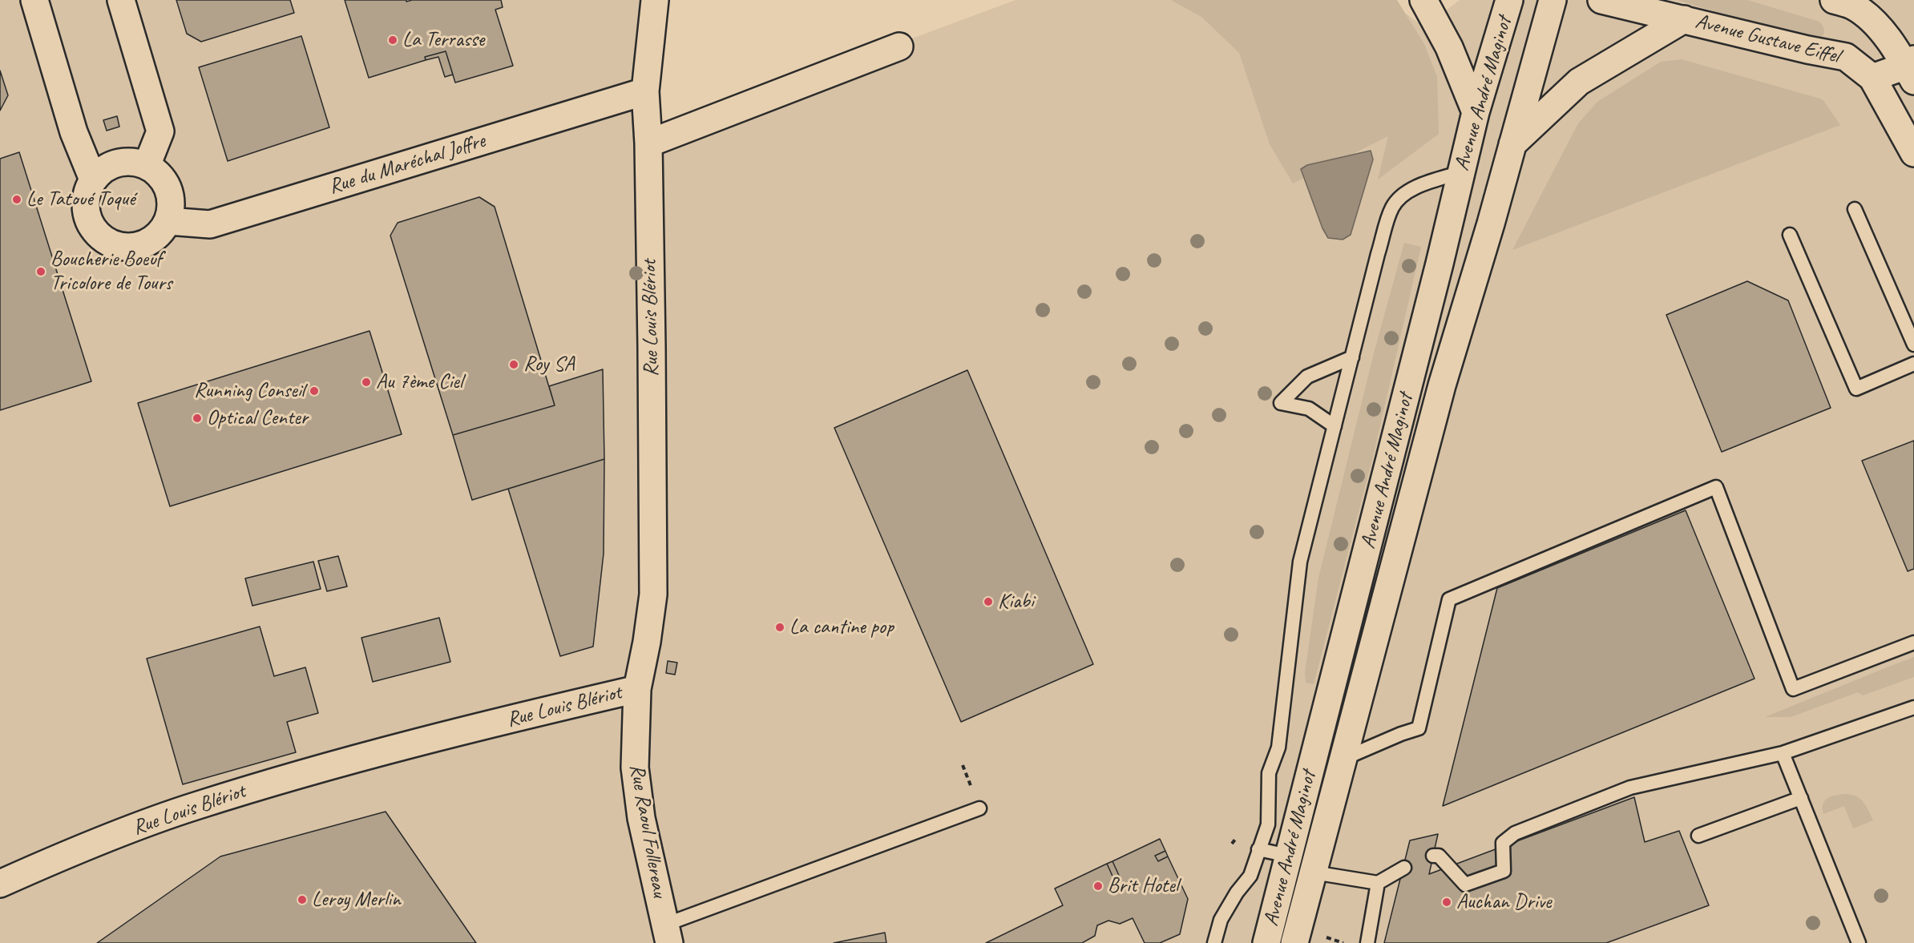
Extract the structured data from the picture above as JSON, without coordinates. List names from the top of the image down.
{
  "streets": {
    "street": [
      "Avenue Gustave Eiffel",
      "Avenue André Maginot",
      "Rue du Maréchal Joffre",
      "Rue Louis Blériot",
      "Rue Raoul Follereau"
    ]
  },
  "crossings": [
    ["Avenue Gustave Eiffel", "Avenue André Maginot"],
    ["Rue du Maréchal Joffre", "Rue Louis Blériot"],
    ["Rue Louis Blériot", "Rue Raoul Follereau"]
  ],
  "places": [
    "La Terrasse",
    "Le Tatoué Toqué",
    "Boucherie Boeuf Tricolore de Tours",
    "Roy SA",
    "Au 7ème Ciel",
    "Running Conseil",
    "Optical Center",
    "Kiabi",
    "La cantine pop",
    "Brit Hotel",
    "Leroy Merlin",
    "Auchan Drive"
  ]
}
